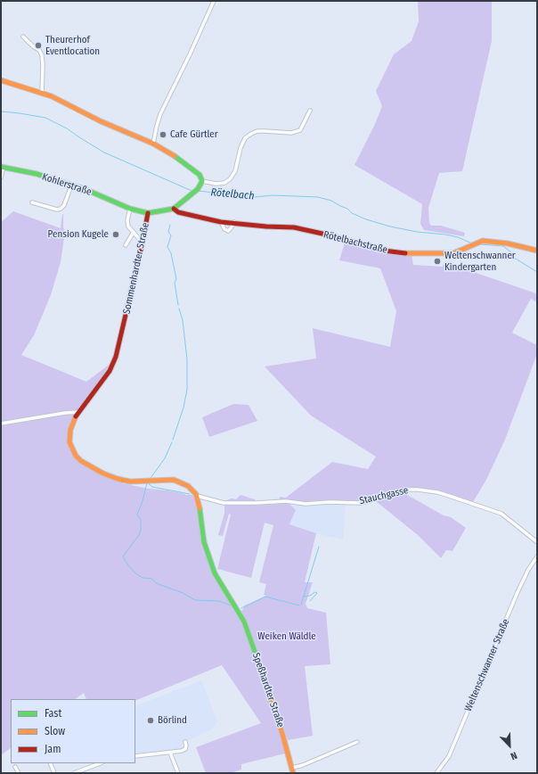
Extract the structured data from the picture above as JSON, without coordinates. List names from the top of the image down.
{
  "streets": {
    "street": [
      "Kohlerstraße",
      "Rötelbachstraße",
      "Sommenhardter Straße",
      "Stauchgasse",
      "Weltenschwanner Straße",
      "Speßhardter Straße"
    ]
  },
  "crossings": [
    ["Kohlerstraße", "Sommenhardter Straße"],
    ["Rötelbachstraße", "Sommenhardter Straße"],
    ["Sommenhardter Straße", "Stauchgasse"],
    ["Sommenhardter Straße", "Speßhardter Straße"],
    ["Stauchgasse", "Speßhardter Straße"]
  ],
  "water": ["Rötelbach"],
  "parks": ["Weiken Wäldle"],
  "places": [
    "Theurerhof Eventlocation",
    "Cafe Gürtler",
    "Pension Kugele",
    "Weltenschwanner Kindergarten",
    "Börlind"
  ],
  "legend": ["Fast", "Slow", "Jam"],
  "north": "bottom right"
}
